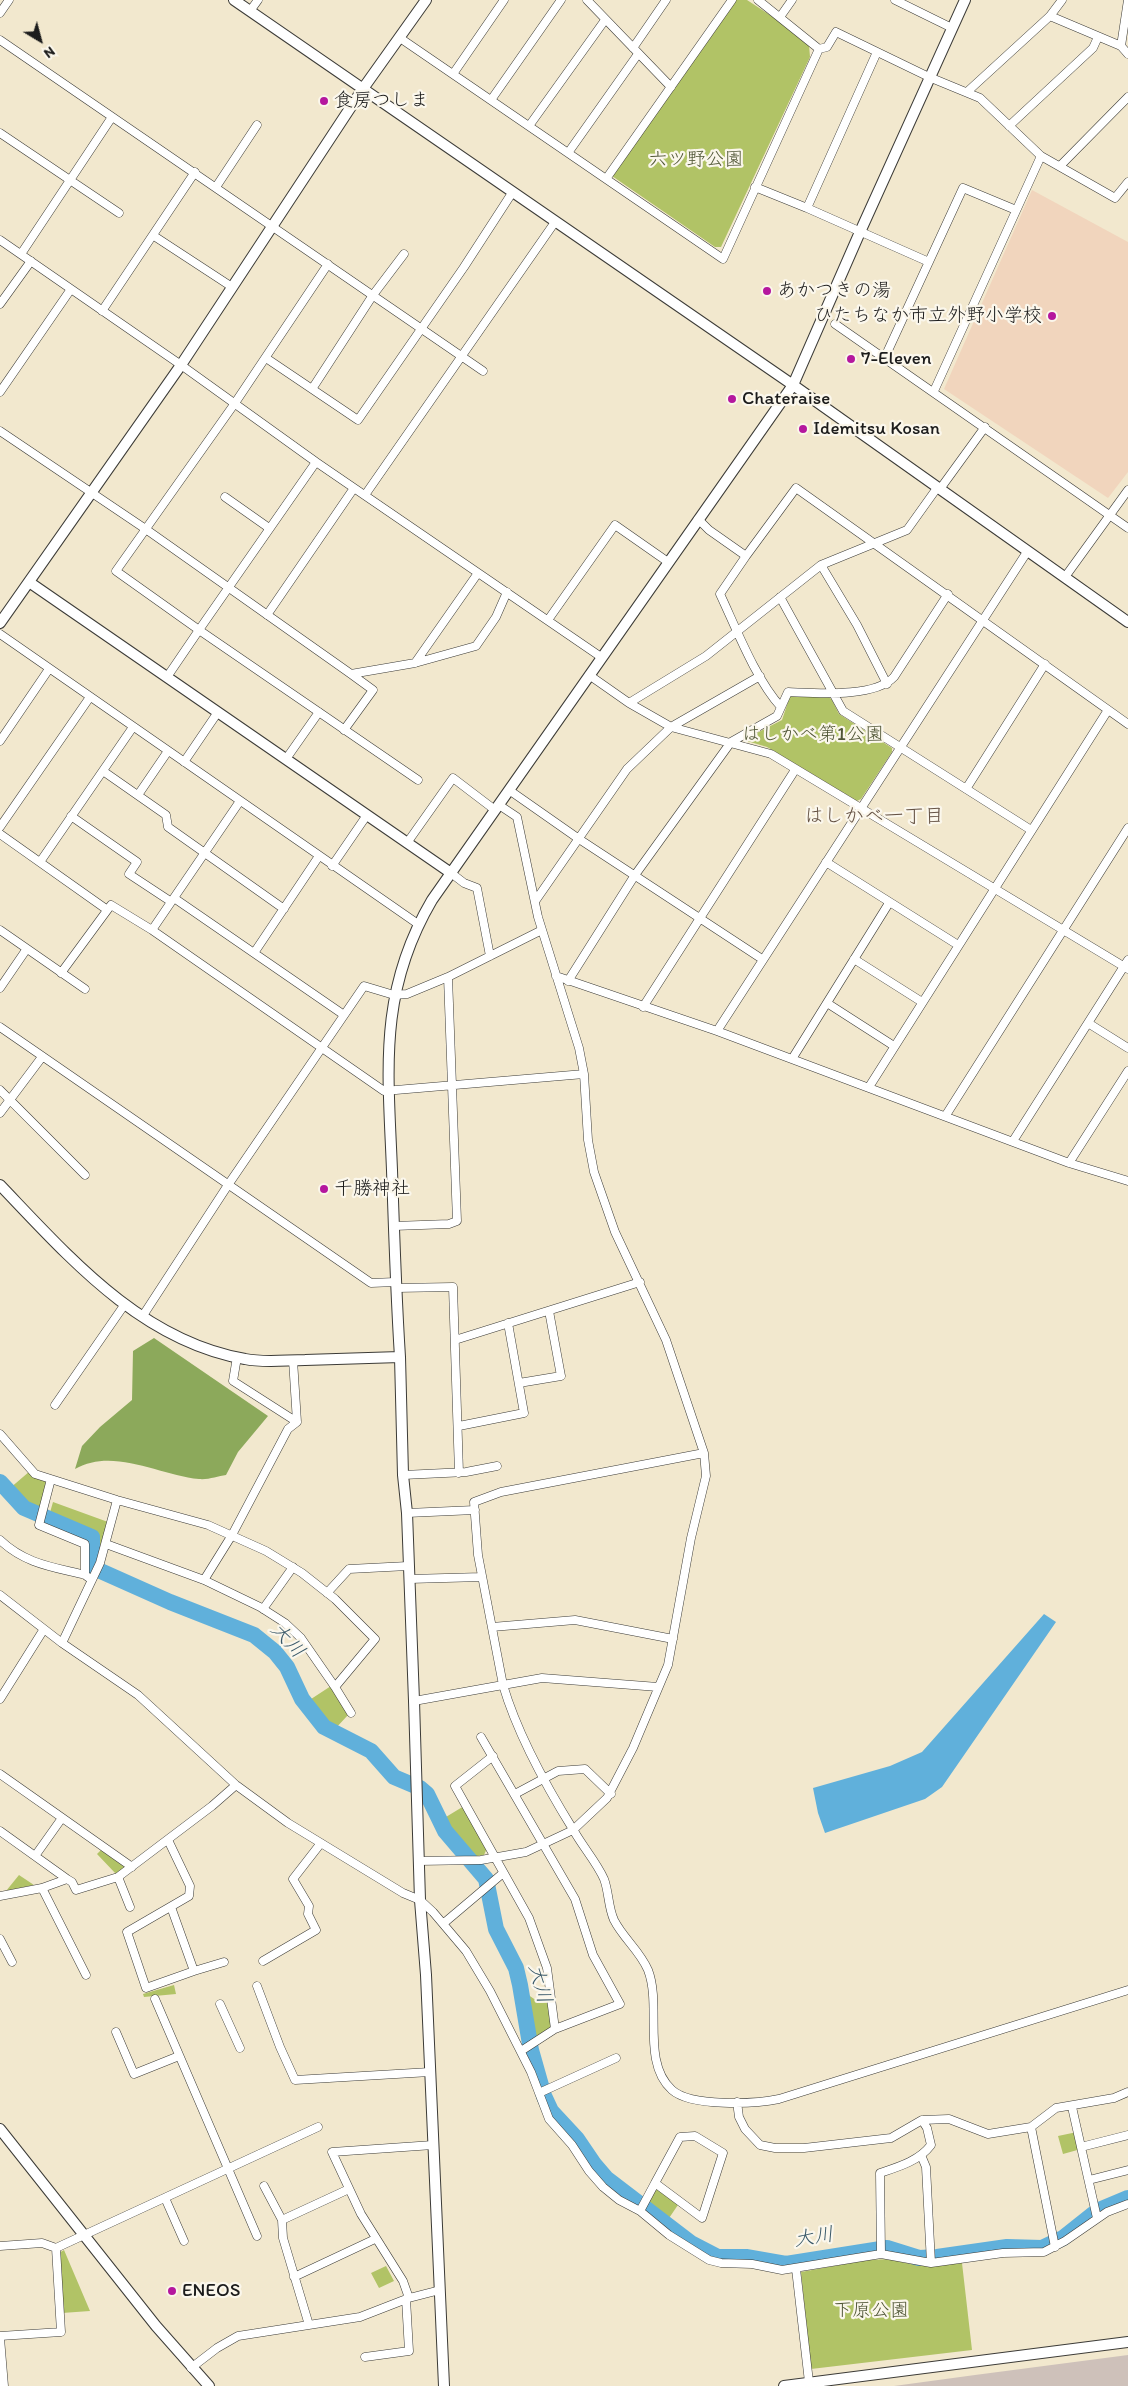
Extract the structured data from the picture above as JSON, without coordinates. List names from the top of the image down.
{
  "districts": ["はしかべ一丁目"],
  "water": ["大川"],
  "parks": ["六ツ野公園", "はしかべ第1公園", "下原公園"],
  "places": [
    "食房つしま",
    "あかつきの湯",
    "ひたちなか市立外野小学校",
    "7-Eleven",
    "Chateraise",
    "Idemitsu Kosan",
    "千勝神社",
    "ENEOS"
  ],
  "north": "bottom right"
}
